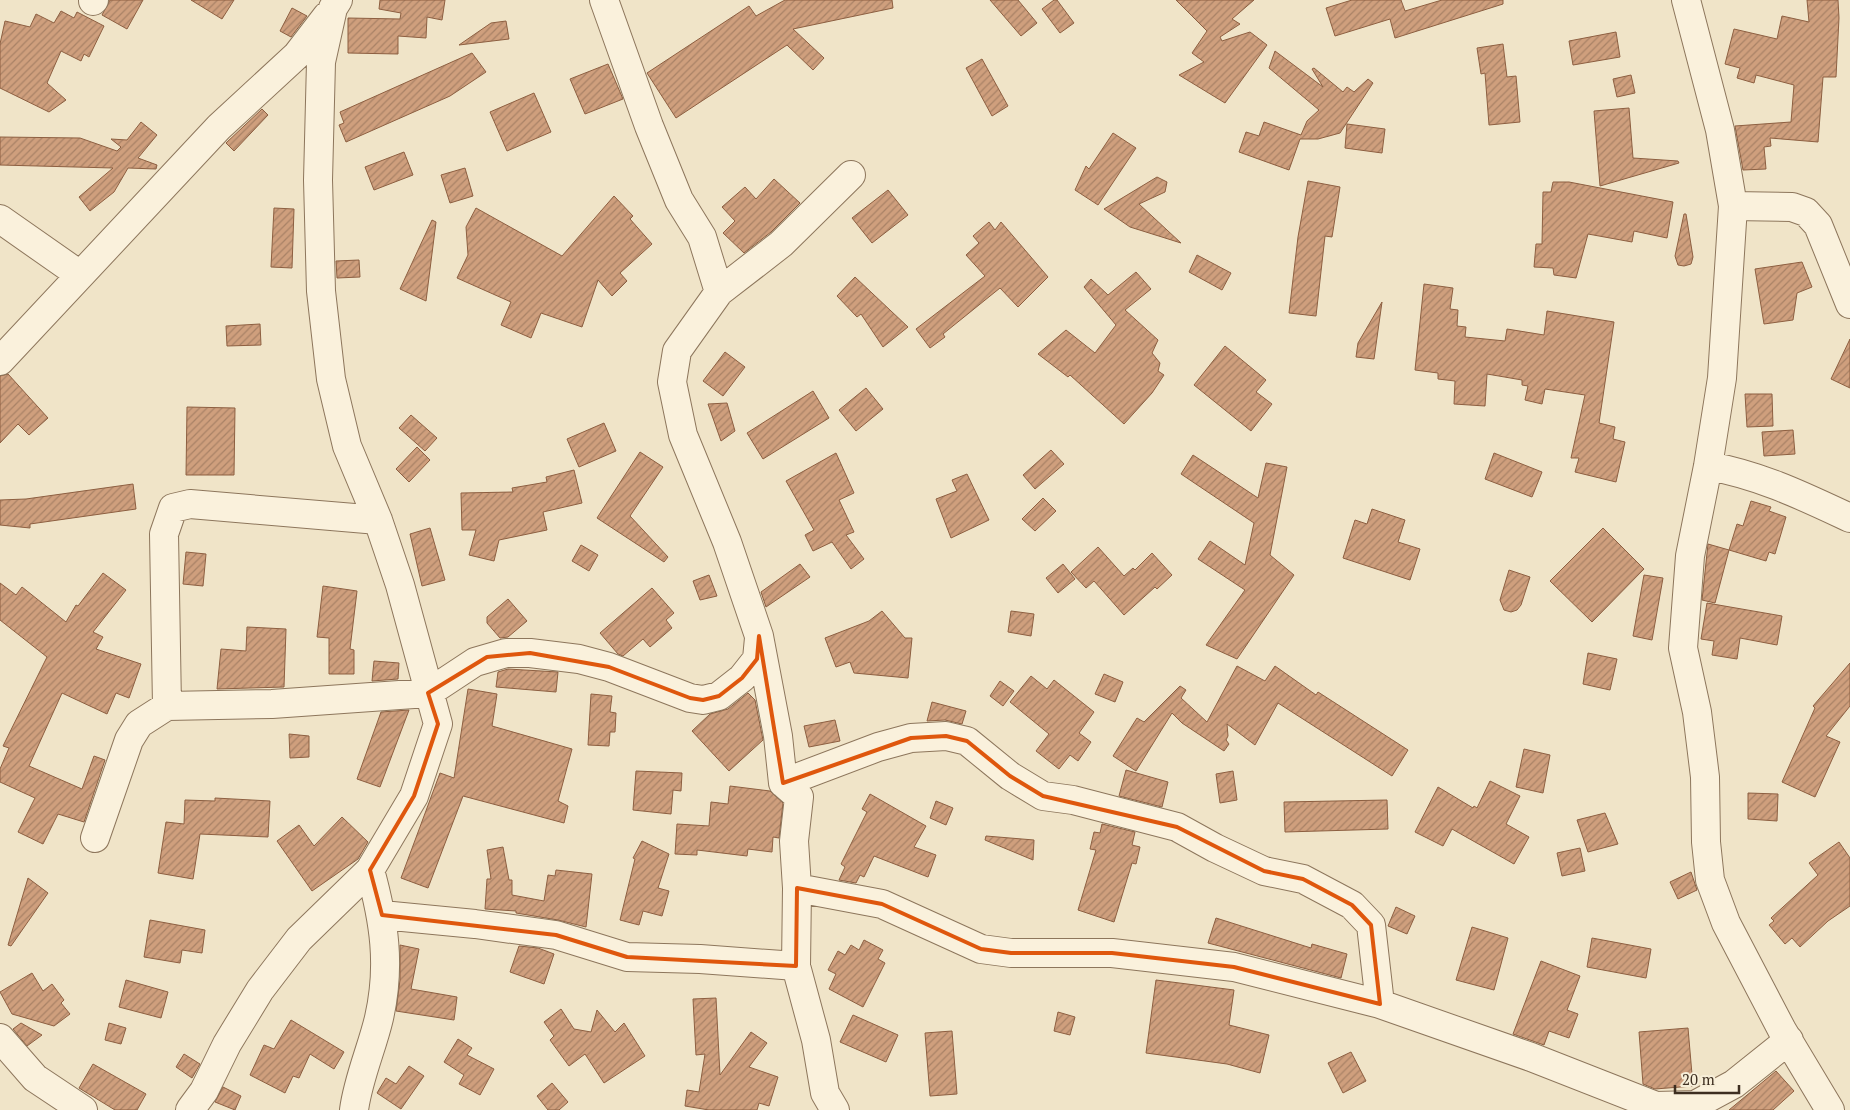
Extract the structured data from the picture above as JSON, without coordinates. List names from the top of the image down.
{
  "scale_bar": "20 m"
}
